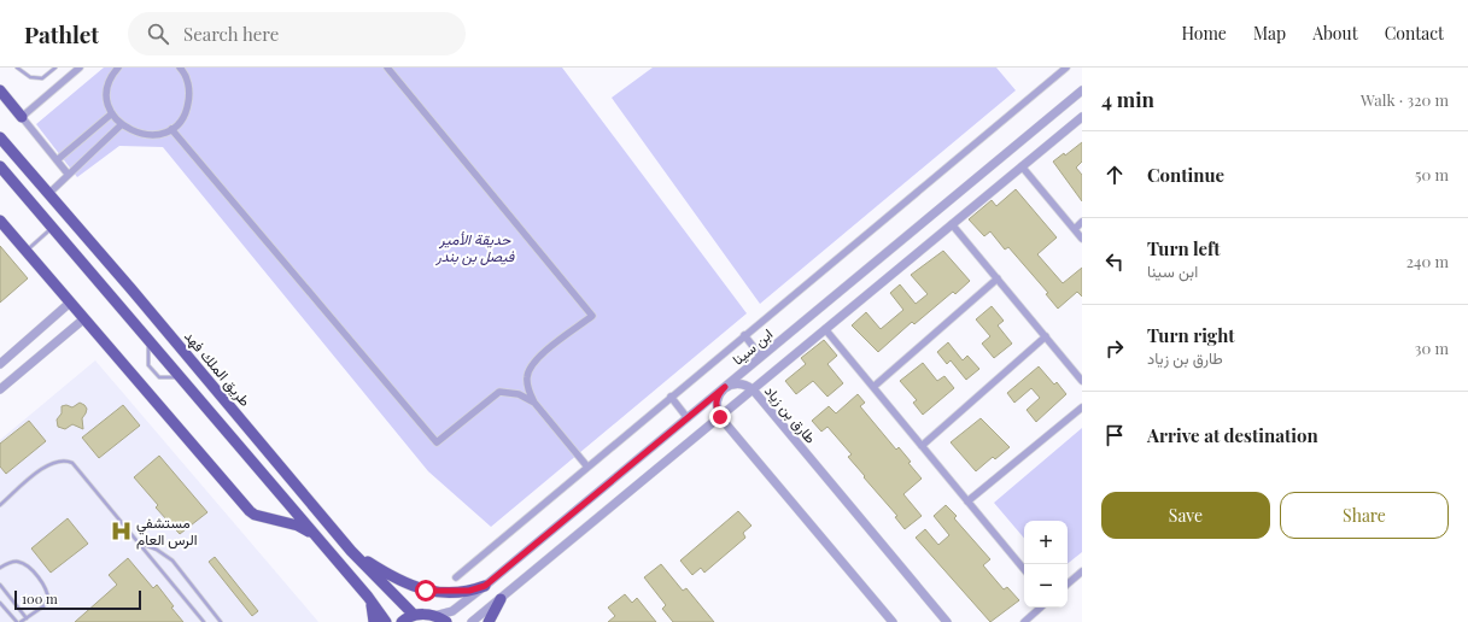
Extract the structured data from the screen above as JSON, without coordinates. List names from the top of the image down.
{
  "streets": {
    "main road": ["طريق الملك فهد"],
    "street": ["ابن سينا", "طارق بن زياد"]
  },
  "crossings": [
    ["ابن سينا", "طارق بن زياد"]
  ],
  "parks": ["حديقة الأمير فيصل بن بندر"],
  "places": {
    "hospital": ["مستشفي الرس العام"]
  },
  "scale_bar": "100 m",
  "page": {
    "header": "Pathlet",
    "search": "Search here",
    "nav": [
      "Home",
      "Map",
      "About",
      "Contact"
    ],
    "heading": ["4 min", "Walk · 320 m"],
    "list": [
      ["Continue", "50 m"],
      ["Turn left", "ابن سينا", "240 m"],
      ["Turn right", "طارق بن زياد", "30 m"],
      "Arrive at destination"
    ],
    "buttons": ["Save", "Share"],
    "map_buttons": ["+", "−"],
    "scale": "100 m"
  }
}
